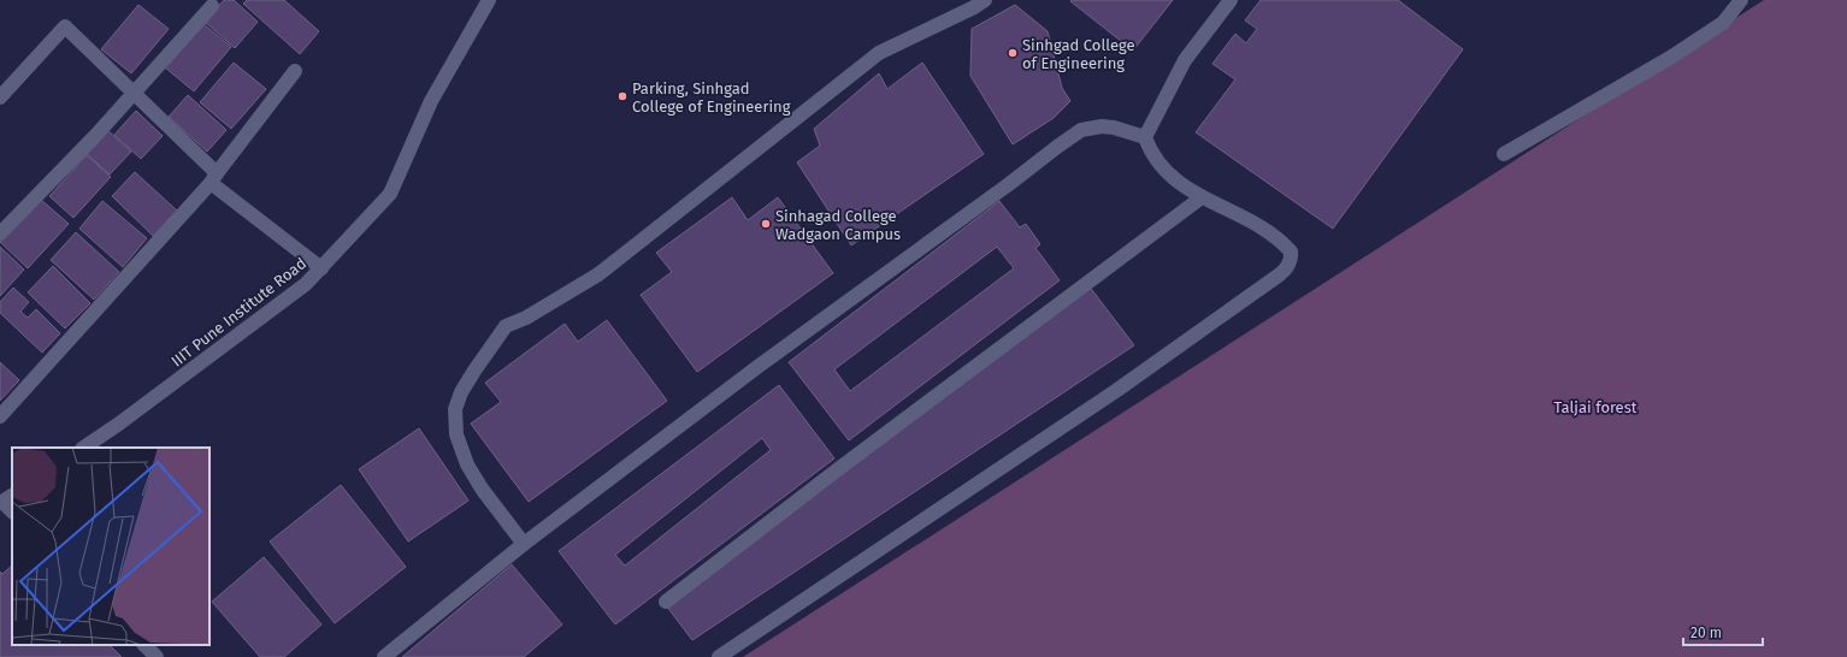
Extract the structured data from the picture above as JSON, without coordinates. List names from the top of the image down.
{
  "streets": {
    "street": ["IIIT Pune Institute Road"]
  },
  "parks": ["Taljai forest"],
  "places": ["Sinhgad College of Engineering", "Parking, Sinhgad College of Engineering", "Sinhagad College Wadgaon Campus"],
  "scale_bar": "20 m"
}
